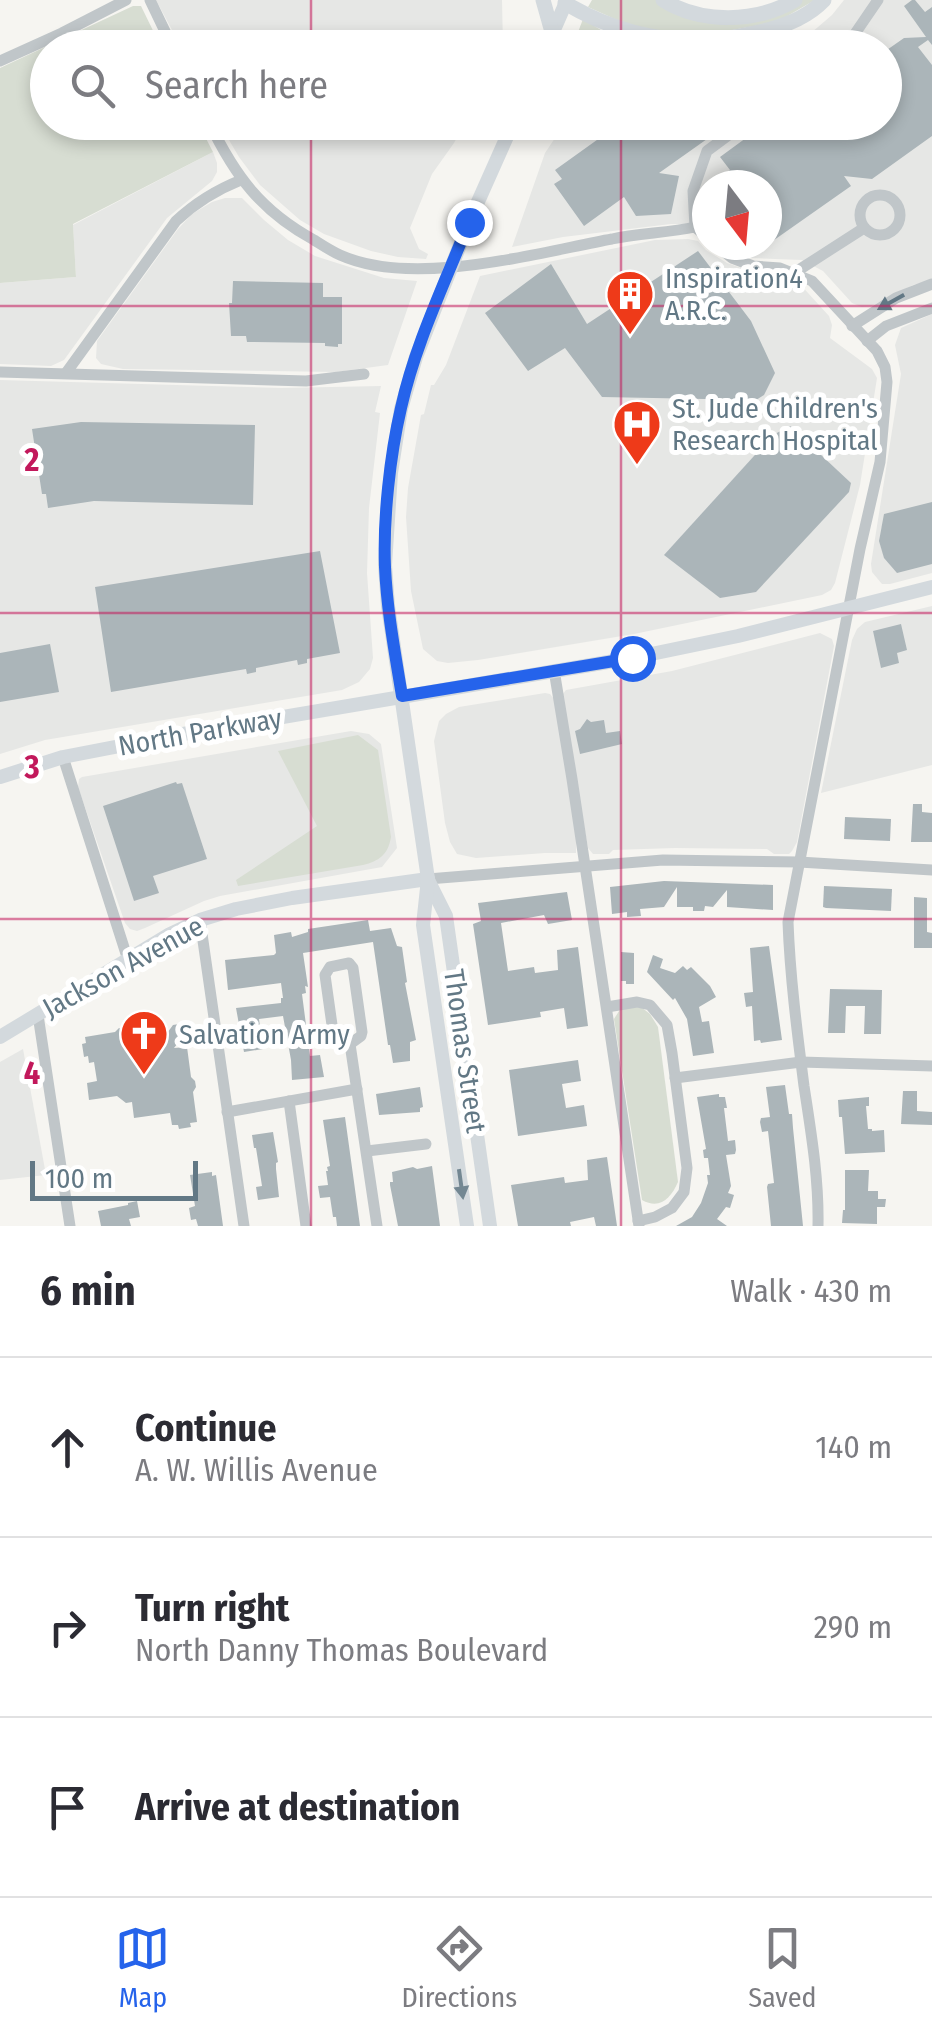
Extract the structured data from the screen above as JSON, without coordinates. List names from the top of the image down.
{
  "streets": {
    "main road": ["North Parkway", "Jackson Avenue", "Thomas Street"]
  },
  "crossings": [
    ["North Parkway", "Thomas Street"],
    ["Jackson Avenue", "Thomas Street"]
  ],
  "places": {
    "building": ["Inspiration4 A.R.C."],
    "hospital": ["St. Jude Children's Research Hospital"],
    "church": ["Salvation Army"]
  },
  "scale_bar": "100 m",
  "north": "bottom",
  "page": {
    "search": "Search here",
    "scale": "100 m",
    "heading": ["6 min", "Walk · 430 m"],
    "list": [
      ["Continue", "A. W. Willis Avenue", "140 m"],
      ["Turn right", "North Danny Thomas Boulevard", "290 m"],
      "Arrive at destination"
    ],
    "nav": ["Map", "Directions", "Saved"]
  },
  "grid": {
    "rows": ["2", "3", "4"]
  }
}
